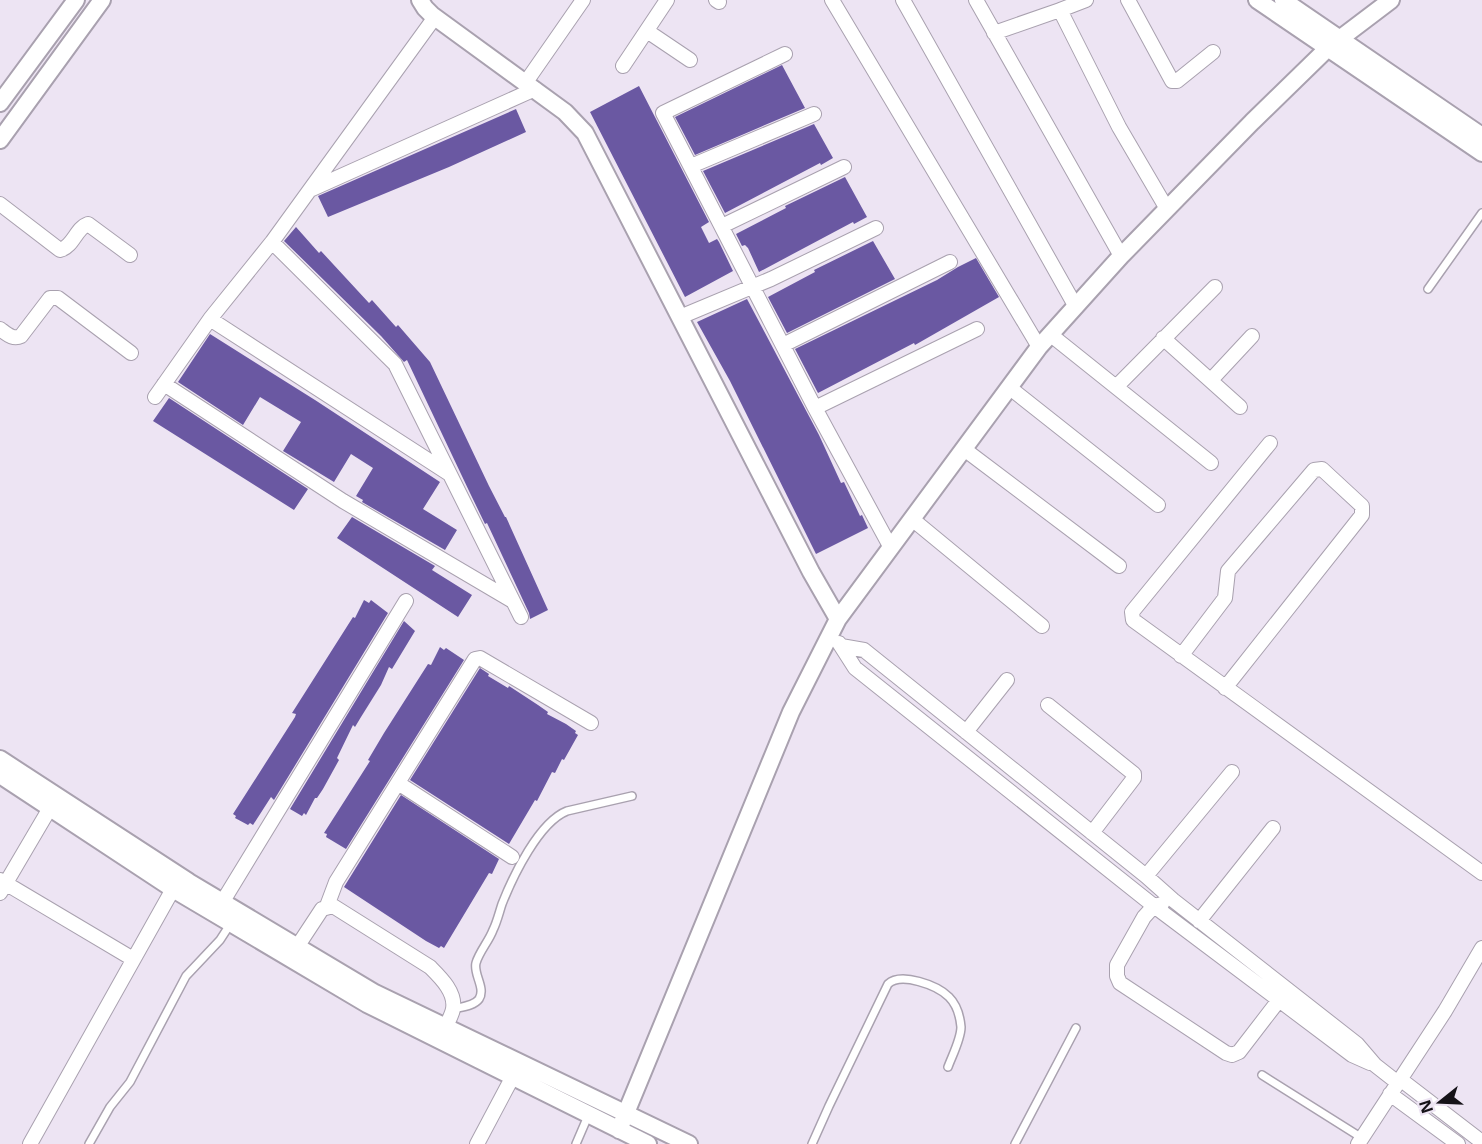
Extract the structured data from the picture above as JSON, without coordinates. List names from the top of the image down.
{
  "north": "left"
}
